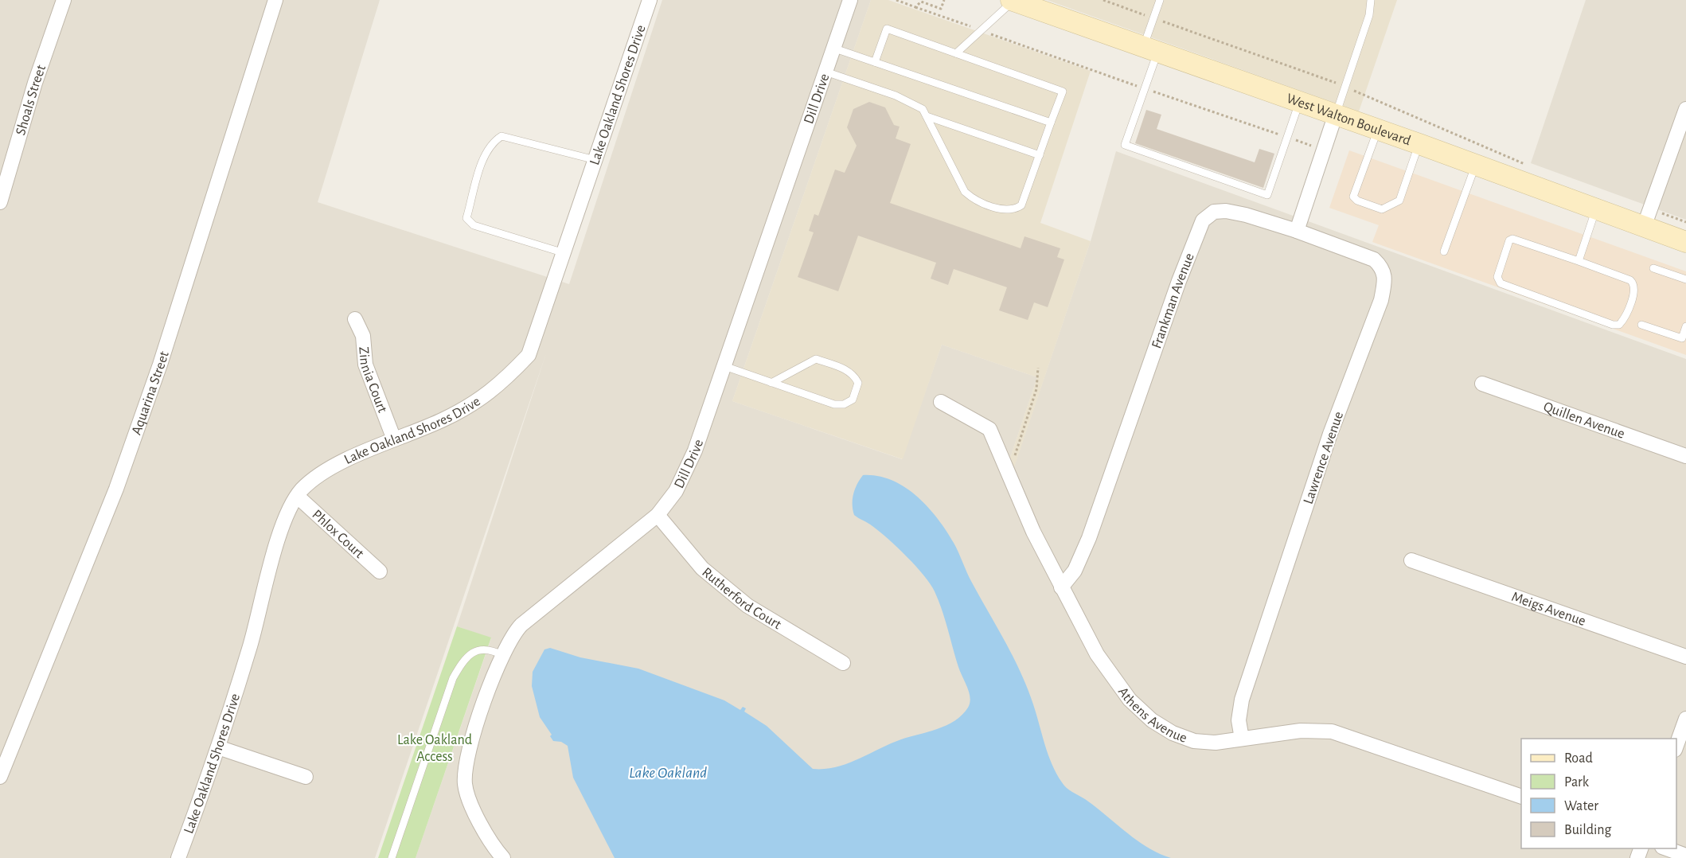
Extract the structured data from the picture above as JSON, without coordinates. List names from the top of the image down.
{
  "streets": {
    "main road": ["West Walton Boulevard"],
    "street": [
      "Lake Oakland Shores Drive",
      "Dill Drive",
      "Shoals Street",
      "Frankman Avenue",
      "Zinnia Court",
      "Aquarina Street",
      "Quillen Avenue",
      "Lawrence Avenue",
      "Phlox Court",
      "Rutherford Court",
      "Meigs Avenue",
      "Athens Avenue"
    ]
  },
  "crossings": [
    ["Lake Oakland Shores Drive", "Zinnia Court"],
    ["Lake Oakland Shores Drive", "Phlox Court"],
    ["Dill Drive", "Rutherford Court"],
    ["Frankman Avenue", "Lawrence Avenue"],
    ["Frankman Avenue", "Athens Avenue"],
    ["Lawrence Avenue", "Athens Avenue"]
  ],
  "water": ["Lake Oakland"],
  "parks": ["Lake Oakland Access"],
  "legend": [
    "Road",
    "Park",
    "Water",
    "Building"
  ]
}
